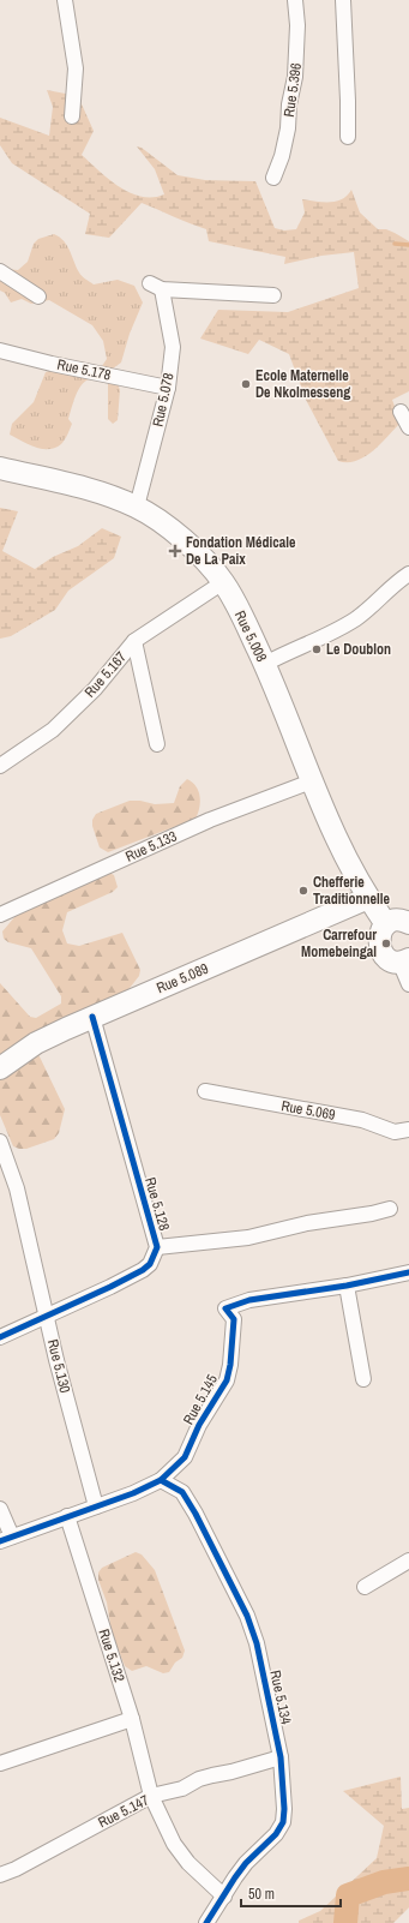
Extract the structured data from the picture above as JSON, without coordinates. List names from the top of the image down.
{
  "streets": {
    "main road": ["Rue 5.008", "Rue 5.089"],
    "street": [
      "Rue 5.396",
      "Rue 5.178",
      "Rue 5.078",
      "Rue 5.167",
      "Rue 5.133",
      "Rue 5.069",
      "Rue 5.128",
      "Rue 5.130",
      "Rue 5.145",
      "Rue 5.132",
      "Rue 5.134",
      "Rue 5.147"
    ]
  },
  "crossings": [
    ["Rue 5.178", "Rue 5.078"],
    ["Rue 5.078", "Rue 5.008"],
    ["Rue 5.008", "Rue 5.167"],
    ["Rue 5.008", "Rue 5.133"],
    ["Rue 5.008", "Rue 5.089"],
    ["Rue 5.089", "Rue 5.128"],
    ["Rue 5.128", "Rue 5.130"],
    ["Rue 5.130", "Rue 5.145"],
    ["Rue 5.145", "Rue 5.132"],
    ["Rue 5.145", "Rue 5.134"],
    ["Rue 5.132", "Rue 5.134"],
    ["Rue 5.132", "Rue 5.147"],
    ["Rue 5.134", "Rue 5.147"]
  ],
  "places": {
    "other": [
      "Ecole Maternelle De Nkolmesseng",
      "Le Doublon",
      "Chefferie Traditionnelle",
      "Carrefour Momebeingal"
    ],
    "health": ["Fondation Médicale De La Paix"]
  },
  "scale_bar": "50 m"
}
